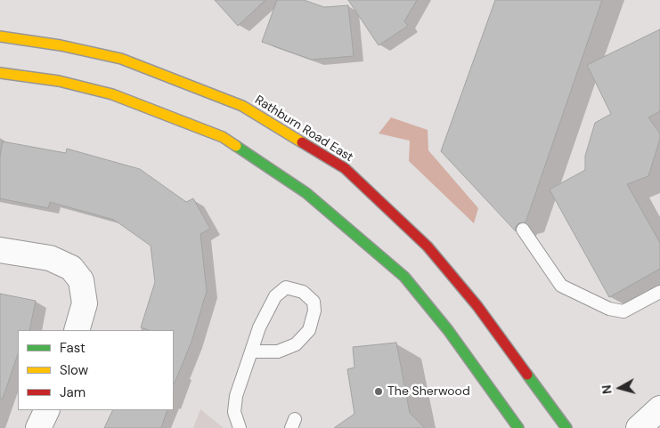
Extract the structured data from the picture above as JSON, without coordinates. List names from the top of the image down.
{
  "streets": {
    "street": ["Rathburn Road East"]
  },
  "places": ["The Sherwood"],
  "legend": ["Fast", "Slow", "Jam"],
  "north": "left"
}
